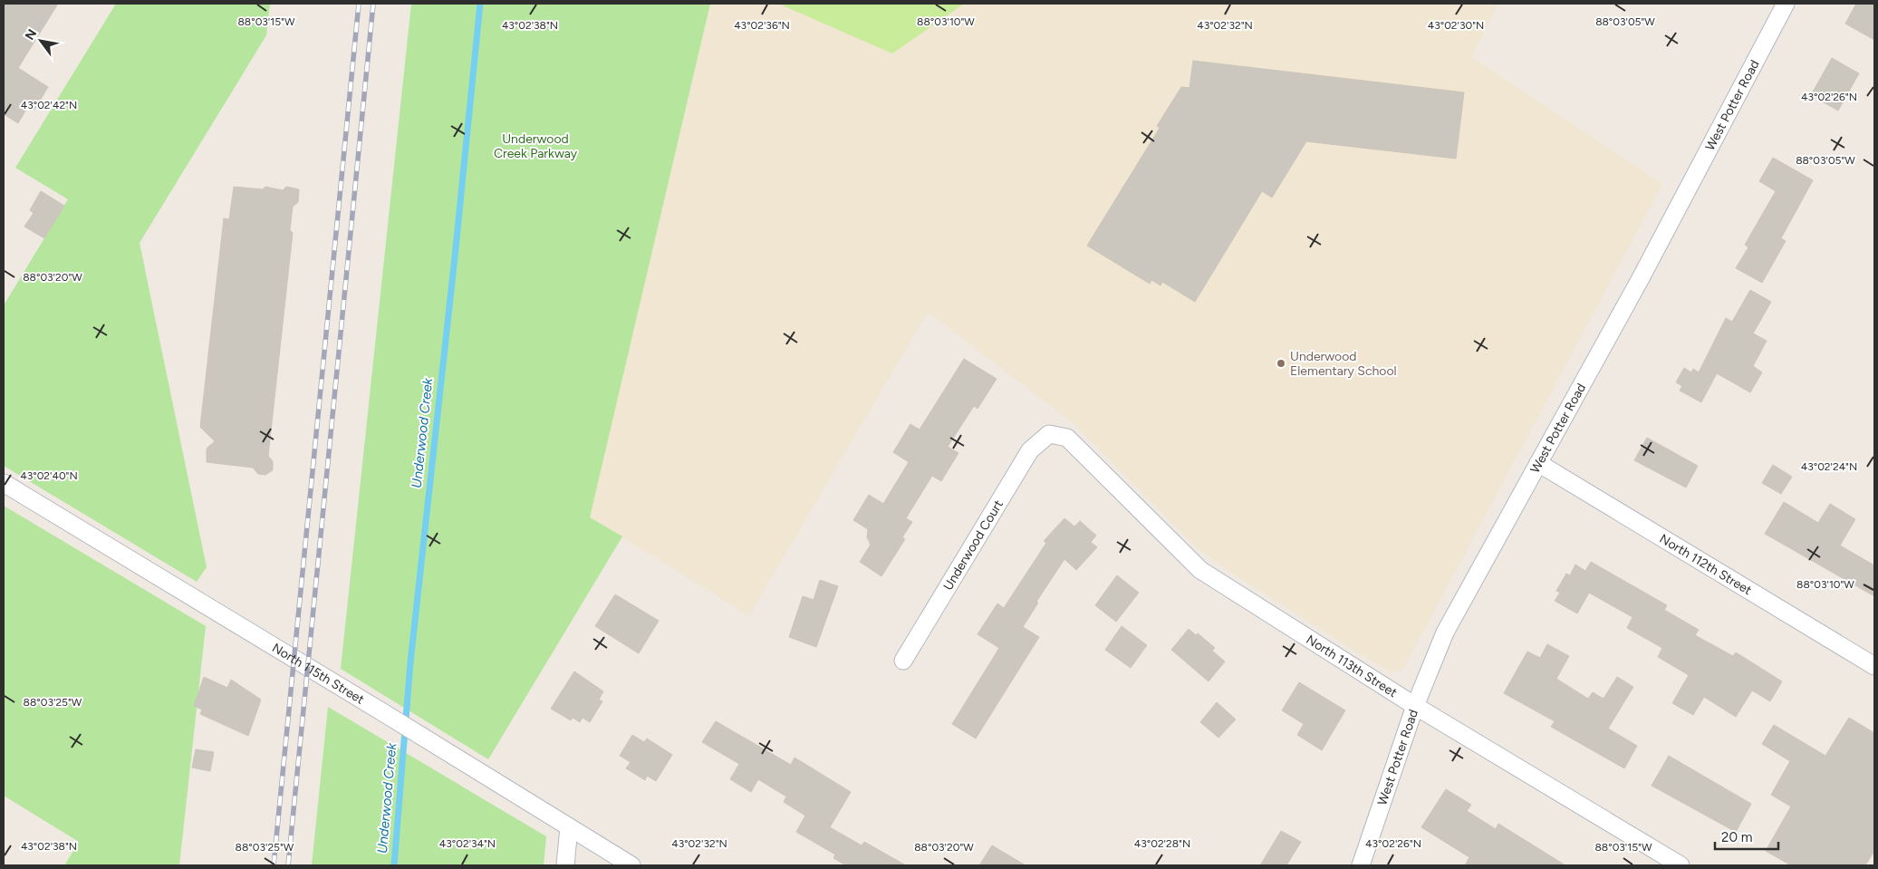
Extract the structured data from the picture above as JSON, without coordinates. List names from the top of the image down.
{
  "streets": {
    "street": [
      "West Potter Road",
      "Underwood Court",
      "North 112th Street",
      "North 113th Street",
      "North 115th Street"
    ]
  },
  "crossings": [
    ["West Potter Road", "North 112th Street"],
    ["West Potter Road", "North 113th Street"],
    ["Underwood Court", "North 113th Street"]
  ],
  "water": ["Underwood Creek"],
  "parks": ["Underwood Creek Parkway"],
  "places": ["Underwood Elementary School"],
  "scale_bar": "20 m",
  "north": "top left",
  "coordinates": [
    "88°03'15\"W",
    "88°03'10\"W",
    "88°03'05\"W",
    "43°02'38\"N",
    "43°02'36\"N",
    "43°02'32\"N",
    "43°02'30\"N",
    "43°02'26\"N",
    "43°02'42\"N",
    "88°03'20\"W",
    "43°02'24\"N",
    "43°02'40\"N",
    "88°03'25\"W",
    "43°02'34\"N",
    "43°02'28\"N"
  ]
}
